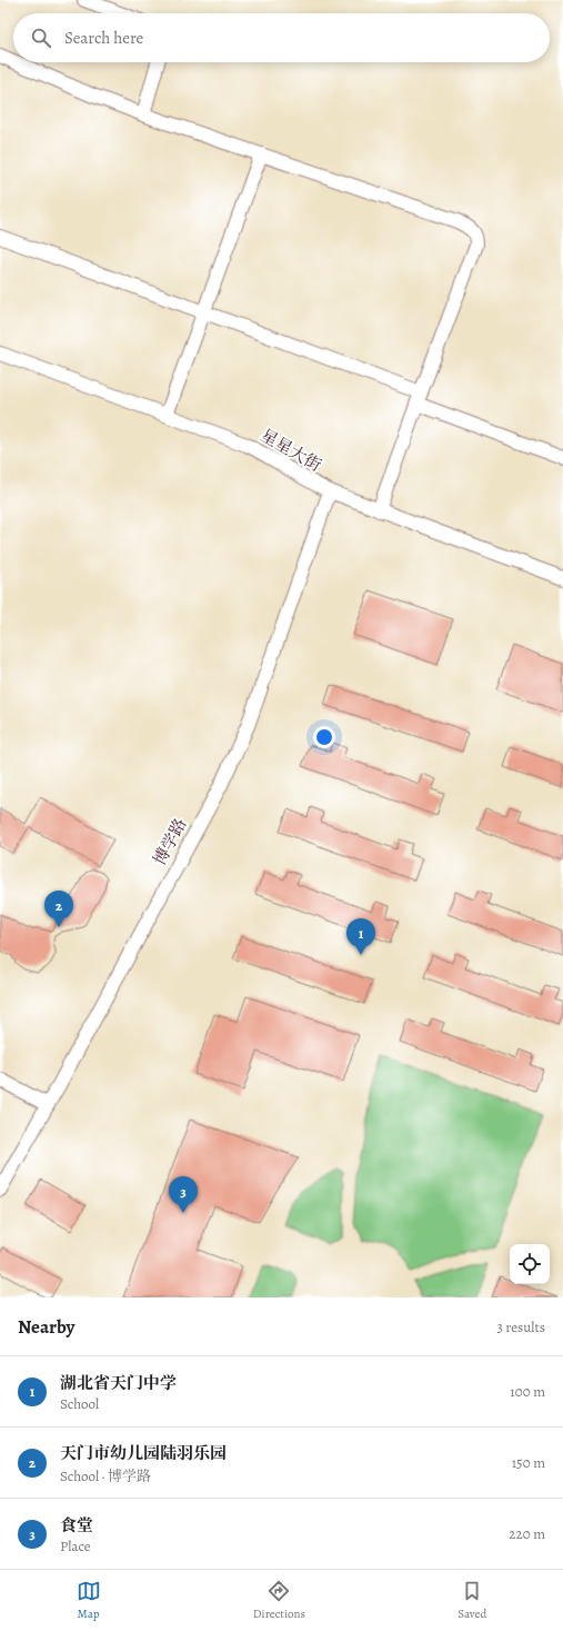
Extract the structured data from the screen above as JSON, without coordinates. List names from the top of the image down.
{
  "streets": {
    "street": ["星星大街", "博学路"]
  },
  "crossings": [
    ["星星大街", "博学路"]
  ],
  "page": {
    "search": "Search here",
    "pins": ["2", "1", "3"],
    "heading": ["Nearby", "3 results"],
    "list": [
      {
        "mark": "1",
        "name": "湖北省天门中学",
        "note": "School",
        "value": "100 m"
      },
      {
        "mark": "2",
        "name": "天门市幼儿园陆羽乐园",
        "note": "School · 博学路",
        "value": "150 m"
      },
      {
        "mark": "3",
        "name": "食堂",
        "note": "Place",
        "value": "220 m"
      }
    ],
    "nav": ["Map", "Directions", "Saved"]
  }
}
